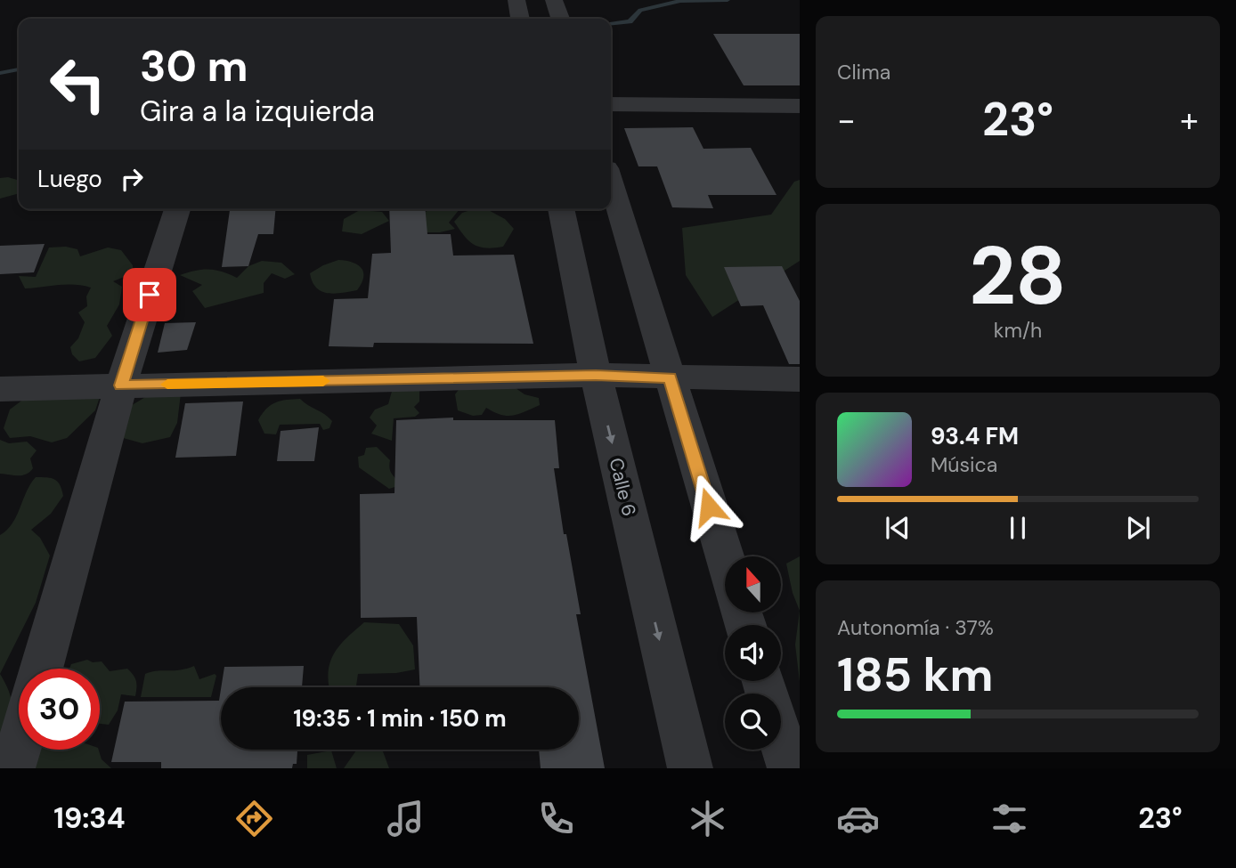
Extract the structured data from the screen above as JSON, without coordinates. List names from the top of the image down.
{
  "streets": {
    "street": ["Calle 6"]
  },
  "north": "top",
  "page": {
    "tile": [
      "Clima",
      ["28", "km/h"],
      ["Autonomía · 37%", "185 km"]
    ],
    "turn": ["30 m", "Gira a la izquierda"],
    "heat": ["−", "23°", "+"],
    "then": "Luego",
    "song": ["93.4 FM", "Música"],
    "limit": "30",
    "trip": "19:35 · 1 min · 150 m",
    "tabs": ["19:34", "23°"]
  }
}
